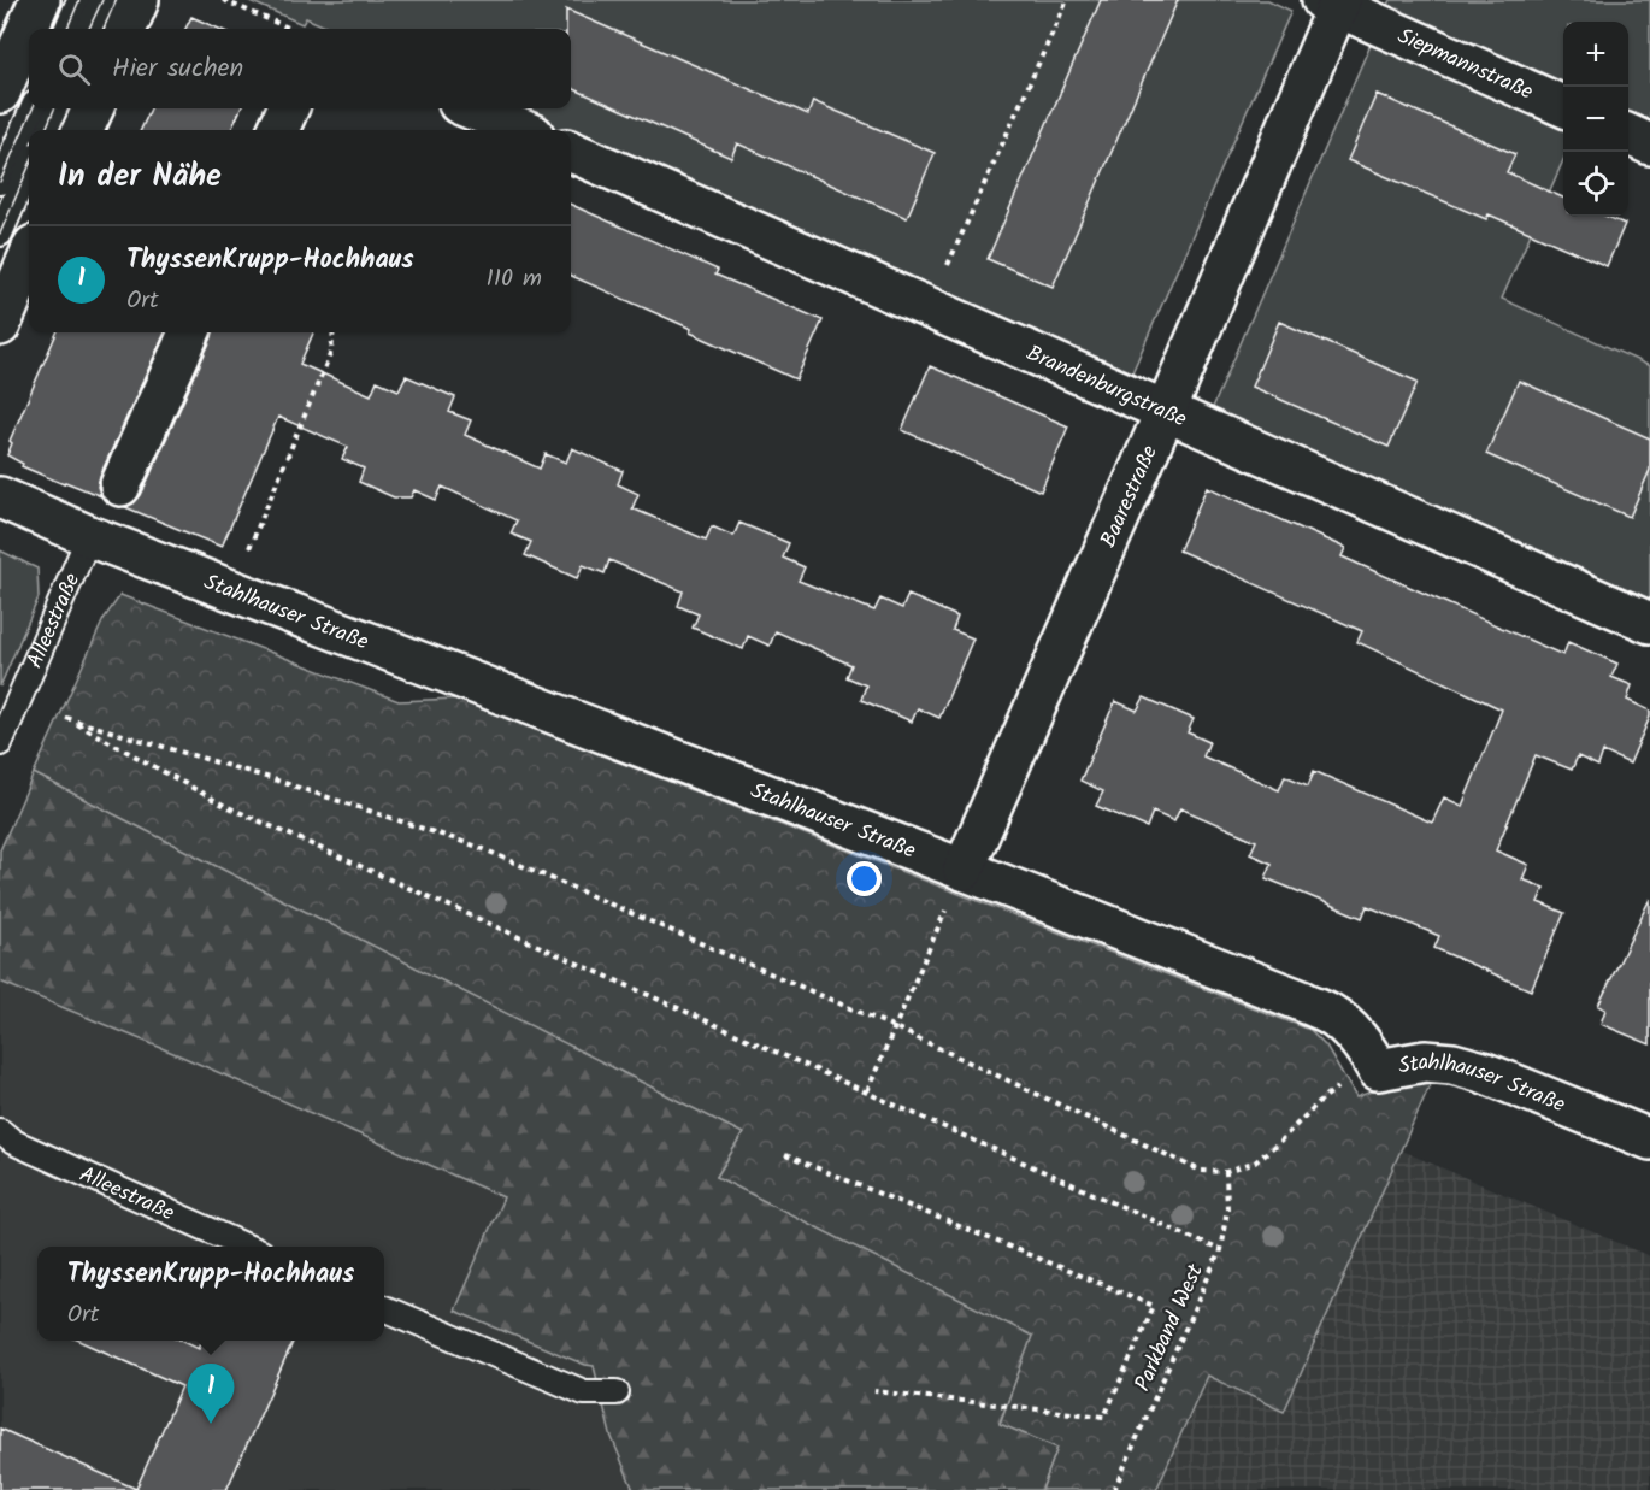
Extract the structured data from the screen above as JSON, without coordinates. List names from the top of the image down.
{
  "streets": {
    "street": [
      "Siepmannstraße",
      "Brandenburgstraße",
      "Baarestraße",
      "Stahlhauser Straße"
    ],
    "lane": ["Alleestraße"],
    "path": ["Parkband West"]
  },
  "crossings": [
    ["Siepmannstraße", "Baarestraße"],
    ["Brandenburgstraße", "Baarestraße"],
    ["Baarestraße", "Stahlhauser Straße"],
    ["Stahlhauser Straße", "Alleestraße"]
  ],
  "page": {
    "map_buttons": ["+", "−"],
    "search": "Hier suchen",
    "heading": "In der Nähe",
    "list": [
      {
        "mark": "1",
        "name": "ThyssenKrupp-Hochhaus",
        "note": "Ort",
        "value": "110 m"
      }
    ],
    "popup": ["ThyssenKrupp-Hochhaus", "Ort"],
    "pins": "1"
  }
}
